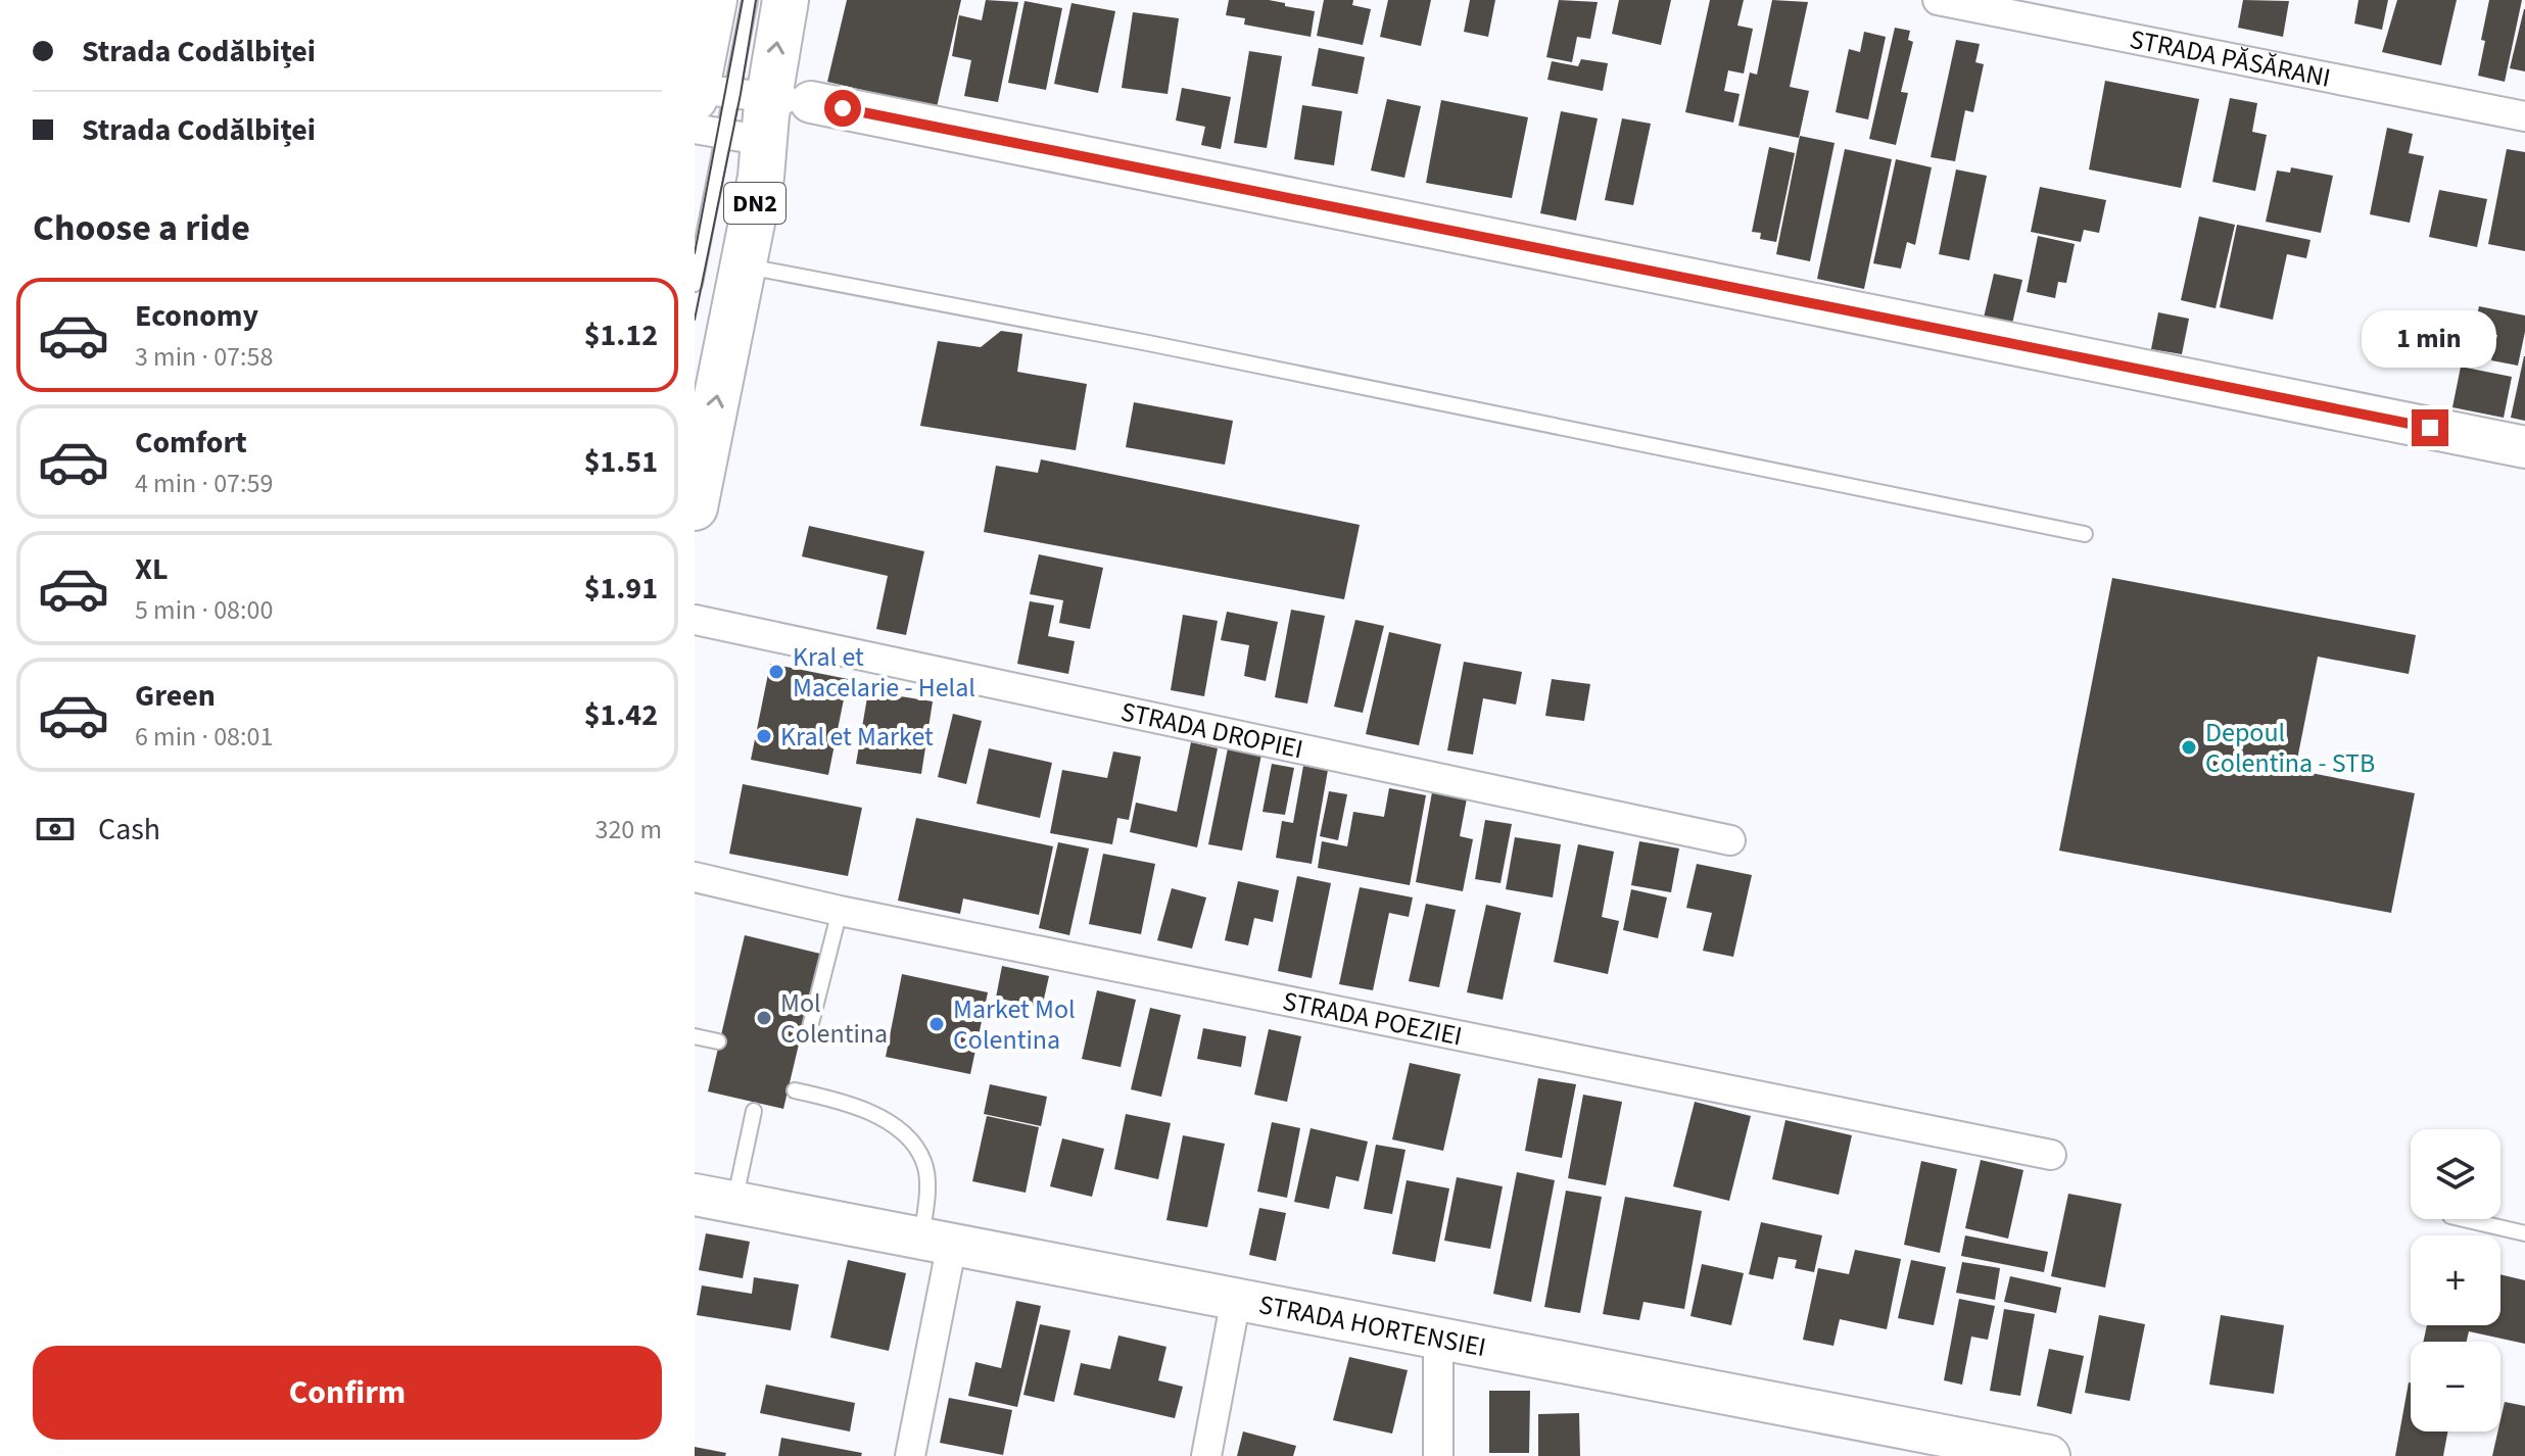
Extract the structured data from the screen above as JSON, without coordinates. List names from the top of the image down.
{
  "streets": {
    "main road": ["DN2"],
    "street": [
      "STRADA PĂSĂRANI",
      "STRADA DROPIEI",
      "STRADA POEZIEI",
      "STRADA HORTENSIEI"
    ]
  },
  "places": [
    "Kral et Macelarie - Helal",
    "Kral et Market",
    "Depoul Colentina - STB",
    "Mol Colentina",
    "Market Mol Colentina"
  ],
  "page": {
    "banner": ["Strada Codălbiței", "Strada Codălbiței"],
    "heading": "Choose a ride",
    "list": [
      {
        "name": "Economy",
        "note": "3 min · 07:58",
        "value": "$1.12"
      },
      {
        "name": "Comfort",
        "note": "4 min · 07:59",
        "value": "$1.51"
      },
      {
        "name": "XL",
        "note": "5 min · 08:00",
        "value": "$1.91"
      },
      {
        "name": "Green",
        "note": "6 min · 08:01",
        "value": "$1.42"
      }
    ],
    "bubble": "1 min",
    "pay": ["Cash", "320 m"],
    "map_buttons": ["+", "−"],
    "buttons": "Confirm"
  }
}
